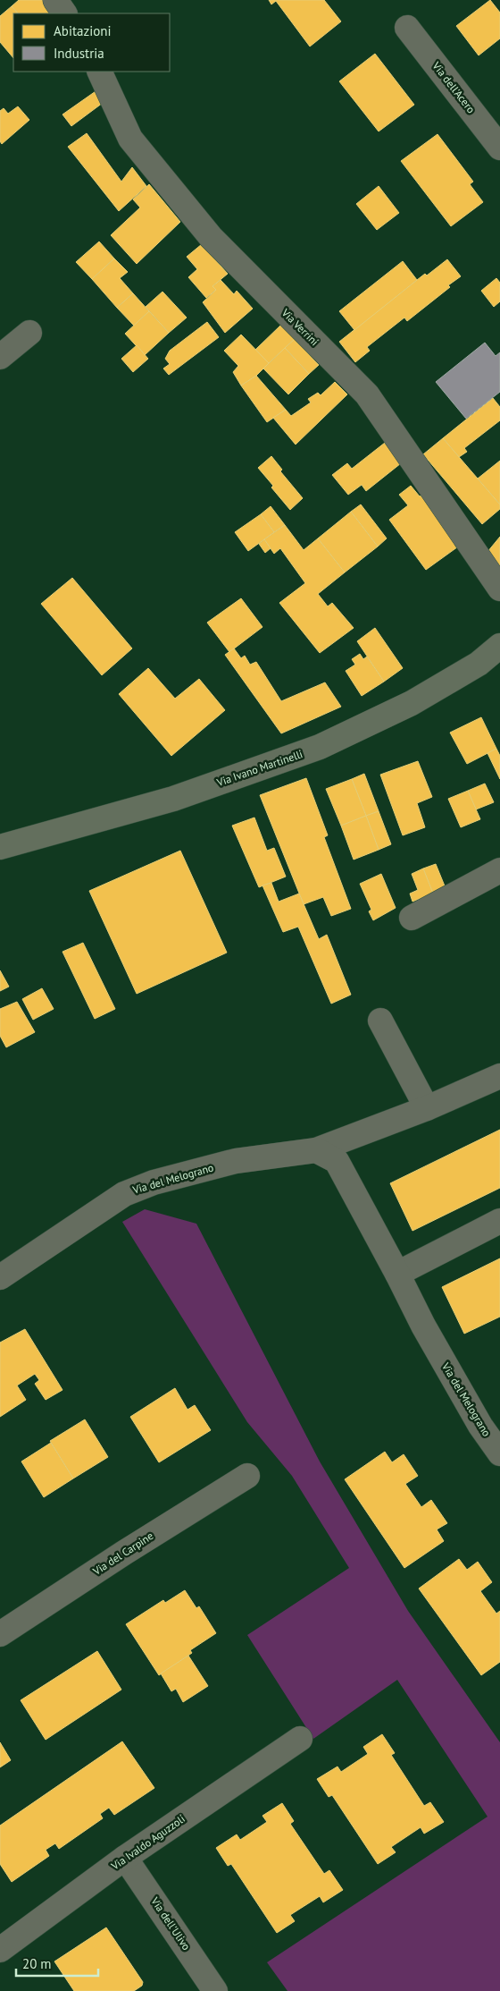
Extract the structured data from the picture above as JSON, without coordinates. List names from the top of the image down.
{
  "streets": {
    "street": [
      "Via dell'Acero",
      "Via Verrini",
      "Via Ivano Martinelli",
      "Via del Melograno",
      "Via del Carpine",
      "Via Ivaldo Aguzzoli",
      "Via dell'Ulivo"
    ]
  },
  "crossings": [
    ["Via Ivaldo Aguzzoli", "Via dell'Ulivo"]
  ],
  "legend": ["Abitazioni", "Industria"],
  "scale_bar": "20 m"
}
